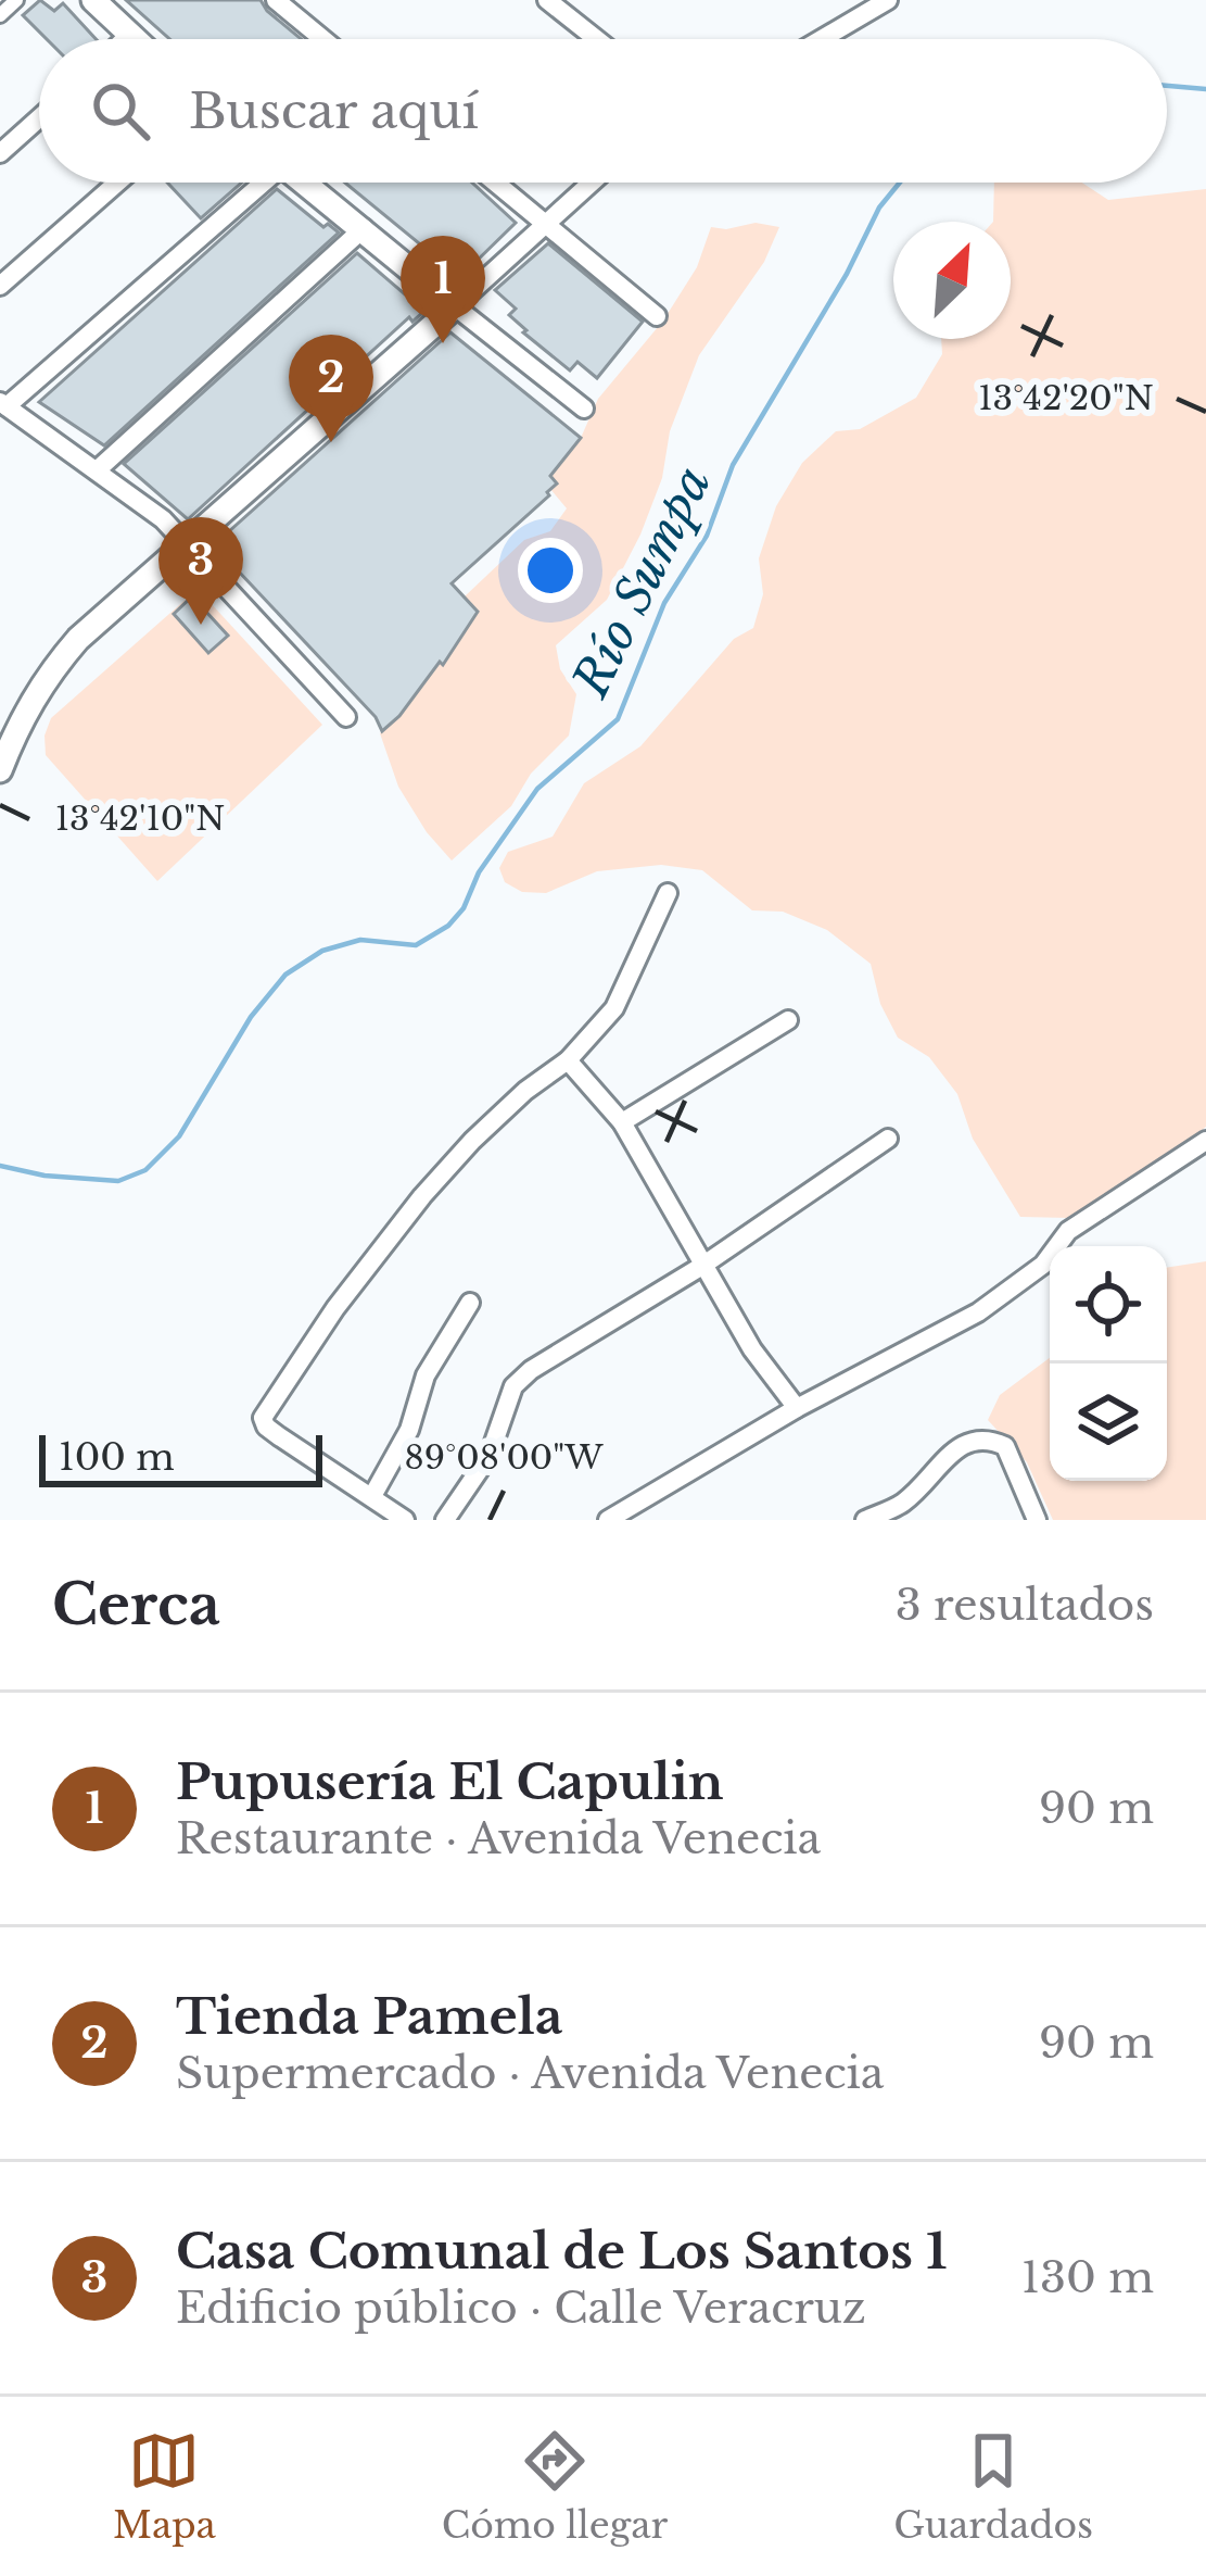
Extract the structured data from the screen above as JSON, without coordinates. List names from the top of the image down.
{
  "water": ["Río Sumpa"],
  "scale_bar": "100 m",
  "north": "top right",
  "page": {
    "search": "Buscar aquí",
    "pins": ["1", "2", "3"],
    "scale": "100 m",
    "heading": ["Cerca", "3 resultados"],
    "list": [
      {
        "mark": "1",
        "name": "Pupusería El Capulin",
        "note": "Restaurante · Avenida Venecia",
        "value": "90 m"
      },
      {
        "mark": "2",
        "name": "Tienda Pamela",
        "note": "Supermercado · Avenida Venecia",
        "value": "90 m"
      },
      {
        "mark": "3",
        "name": "Casa Comunal de Los Santos 1",
        "note": "Edificio público · Calle Veracruz",
        "value": "130 m"
      }
    ],
    "nav": ["Mapa", "Cómo llegar", "Guardados"]
  },
  "coordinates": ["13°42'20\"N", "13°42'10\"N", "89°08'00\"W"]
}
